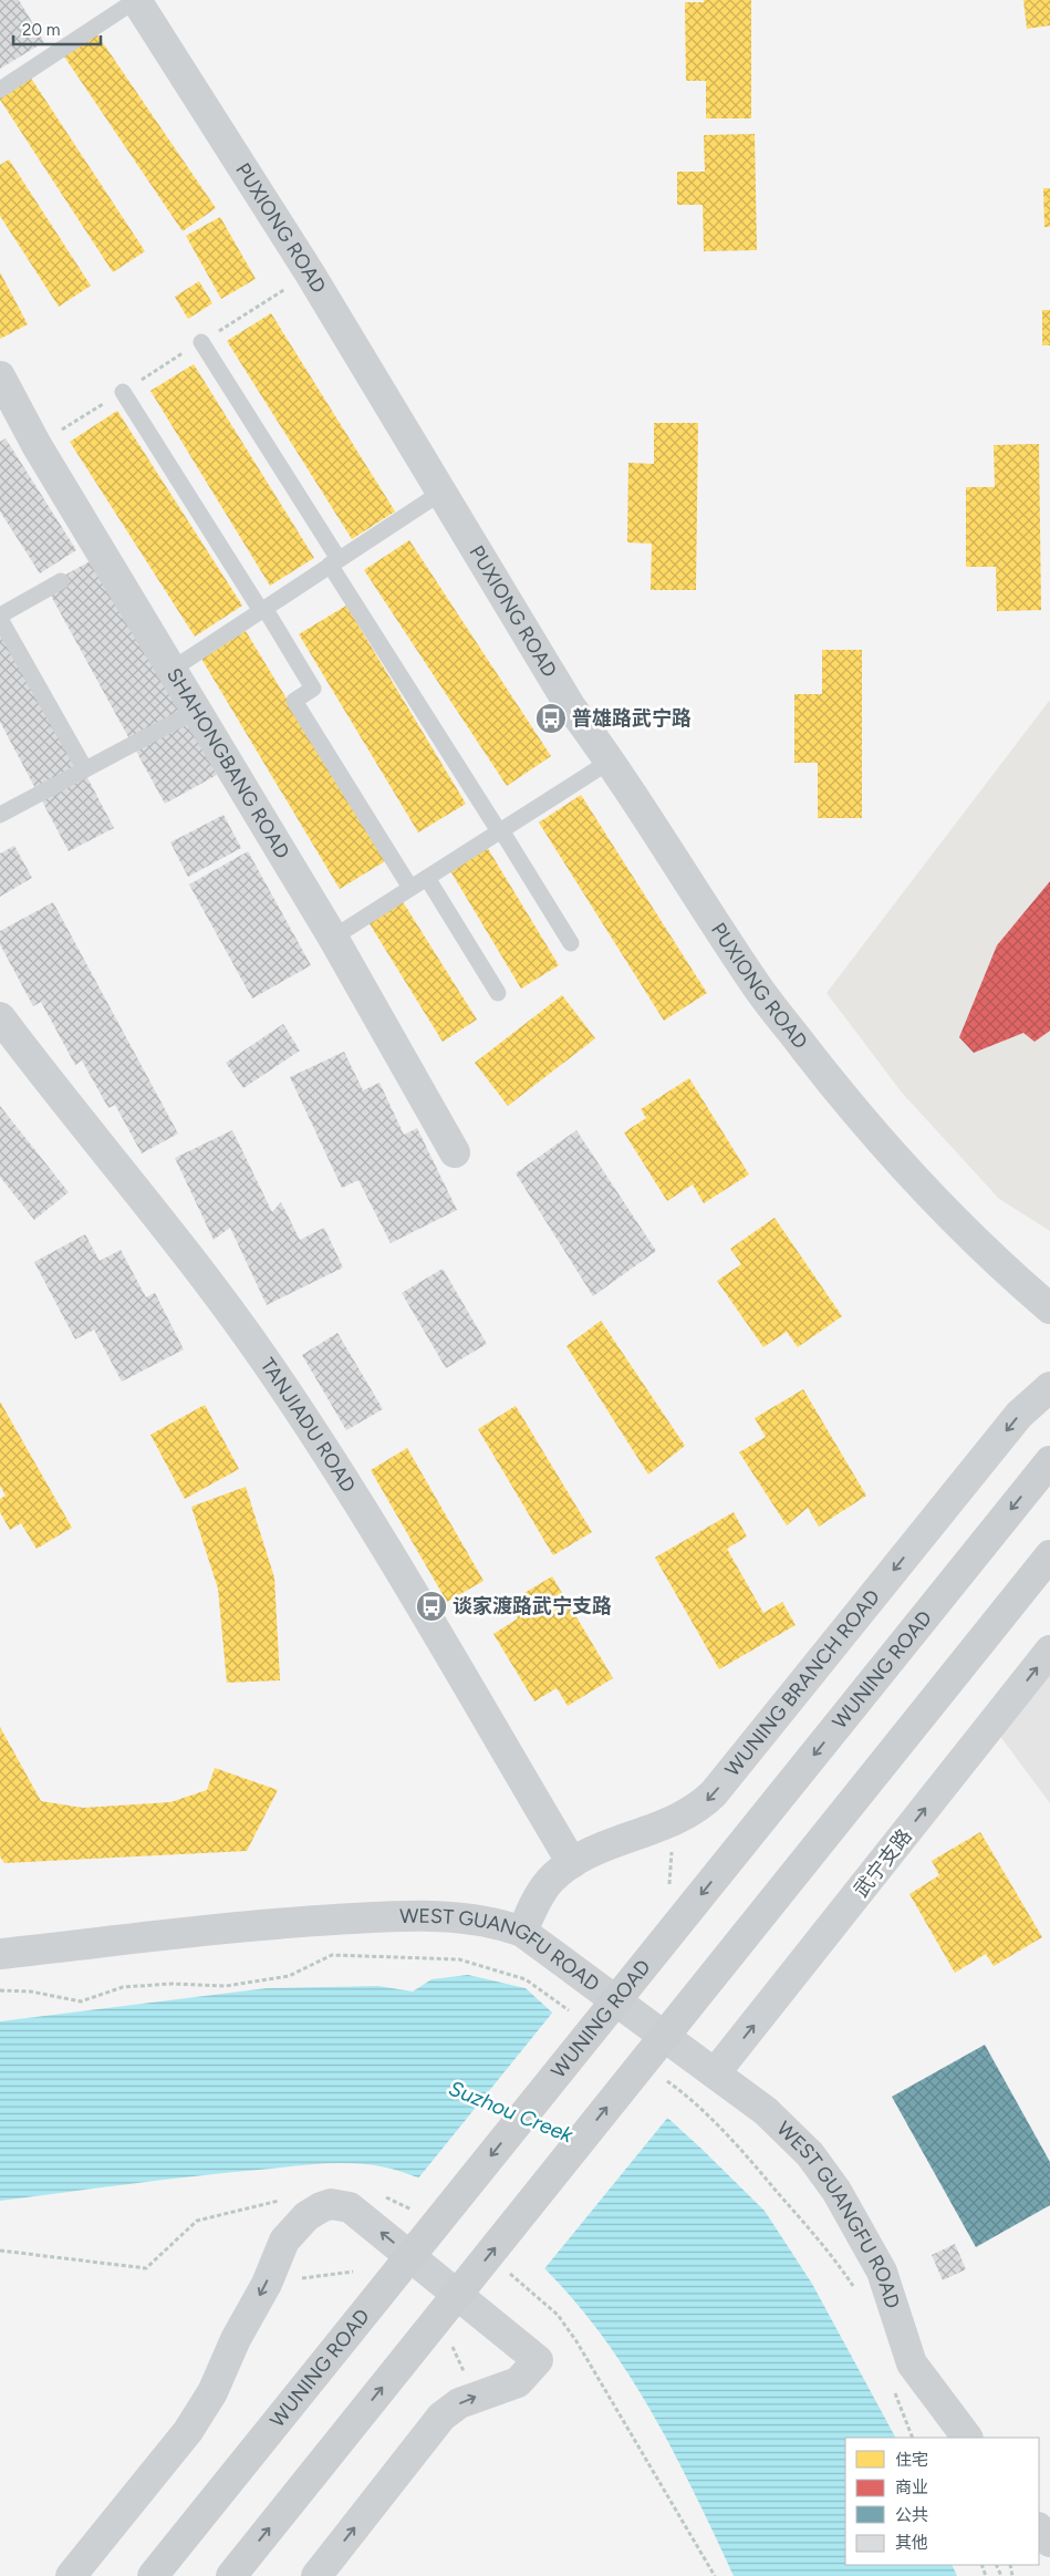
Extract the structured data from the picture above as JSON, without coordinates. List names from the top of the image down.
{
  "streets": {
    "main road": ["WUNING ROAD"],
    "street": [
      "PUXIONG ROAD",
      "SHAHONGBANG ROAD",
      "TANJIADU ROAD",
      "WUNING BRANCH ROAD",
      "武宁支路",
      "WEST GUANGFU ROAD"
    ]
  },
  "crossings": [
    ["TANJIADU ROAD", "WUNING BRANCH ROAD"],
    ["WUNING BRANCH ROAD", "WEST GUANGFU ROAD"],
    ["武宁支路", "WEST GUANGFU ROAD"]
  ],
  "one_way": ["WUNING BRANCH ROAD", "武宁支路"],
  "water": ["Suzhou Creek"],
  "places": {
    "bus stop": ["普雄路武宁路", "谈家渡路武宁支路"]
  },
  "legend": [
    "住宅",
    "商业",
    "公共",
    "其他"
  ],
  "scale_bar": "20 m"
}
